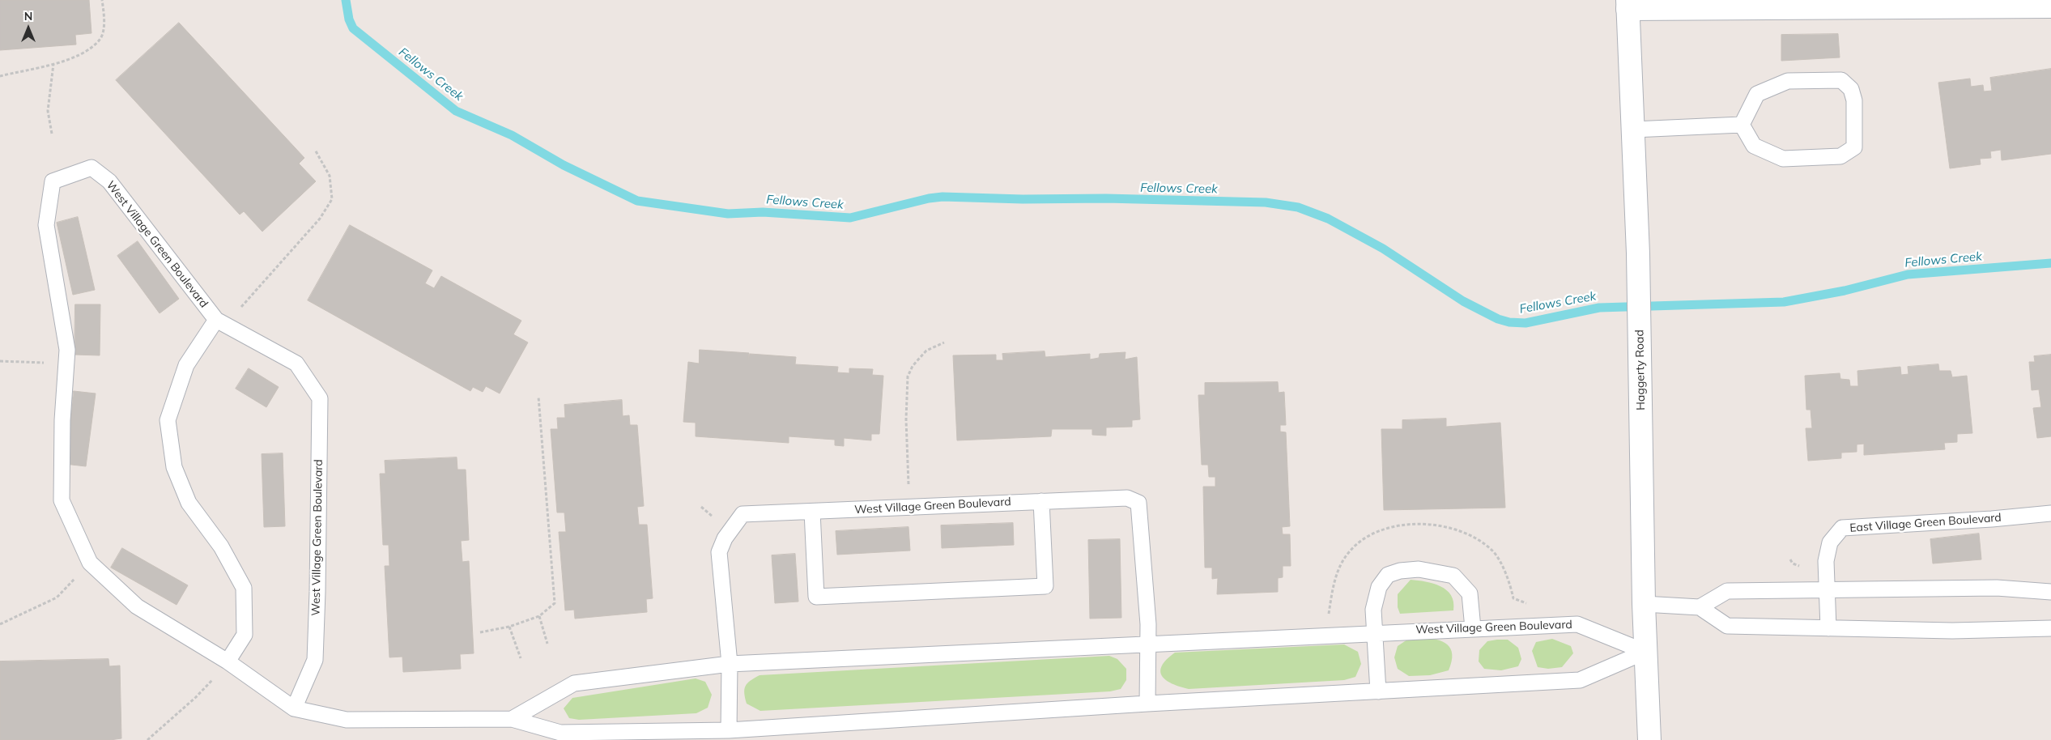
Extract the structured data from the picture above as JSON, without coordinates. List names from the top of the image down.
{
  "streets": {
    "main road": ["Haggerty Road"],
    "lane": ["West Village Green Boulevard", "East Village Green Boulevard"]
  },
  "crossings": [
    ["West Village Green Boulevard", "Haggerty Road"]
  ],
  "water": ["Fellows Creek"],
  "north": "top"
}
